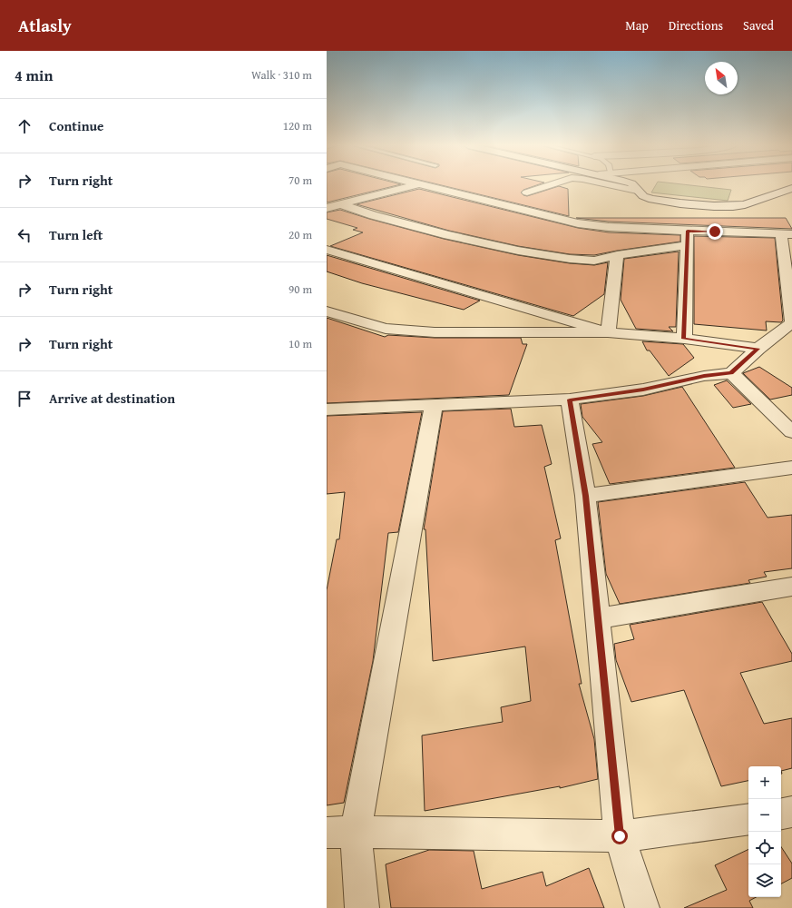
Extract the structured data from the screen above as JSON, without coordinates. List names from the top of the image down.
{
  "north": "top left",
  "page": {
    "header": "Atlasly",
    "nav": ["Map", "Directions", "Saved"],
    "heading": ["4 min", "Walk · 310 m"],
    "list": [
      ["Continue", "120 m"],
      ["Turn right", "70 m"],
      ["Turn left", "20 m"],
      ["Turn right", "90 m"],
      ["Turn right", "10 m"],
      "Arrive at destination"
    ],
    "map_buttons": ["+", "−"]
  }
}
